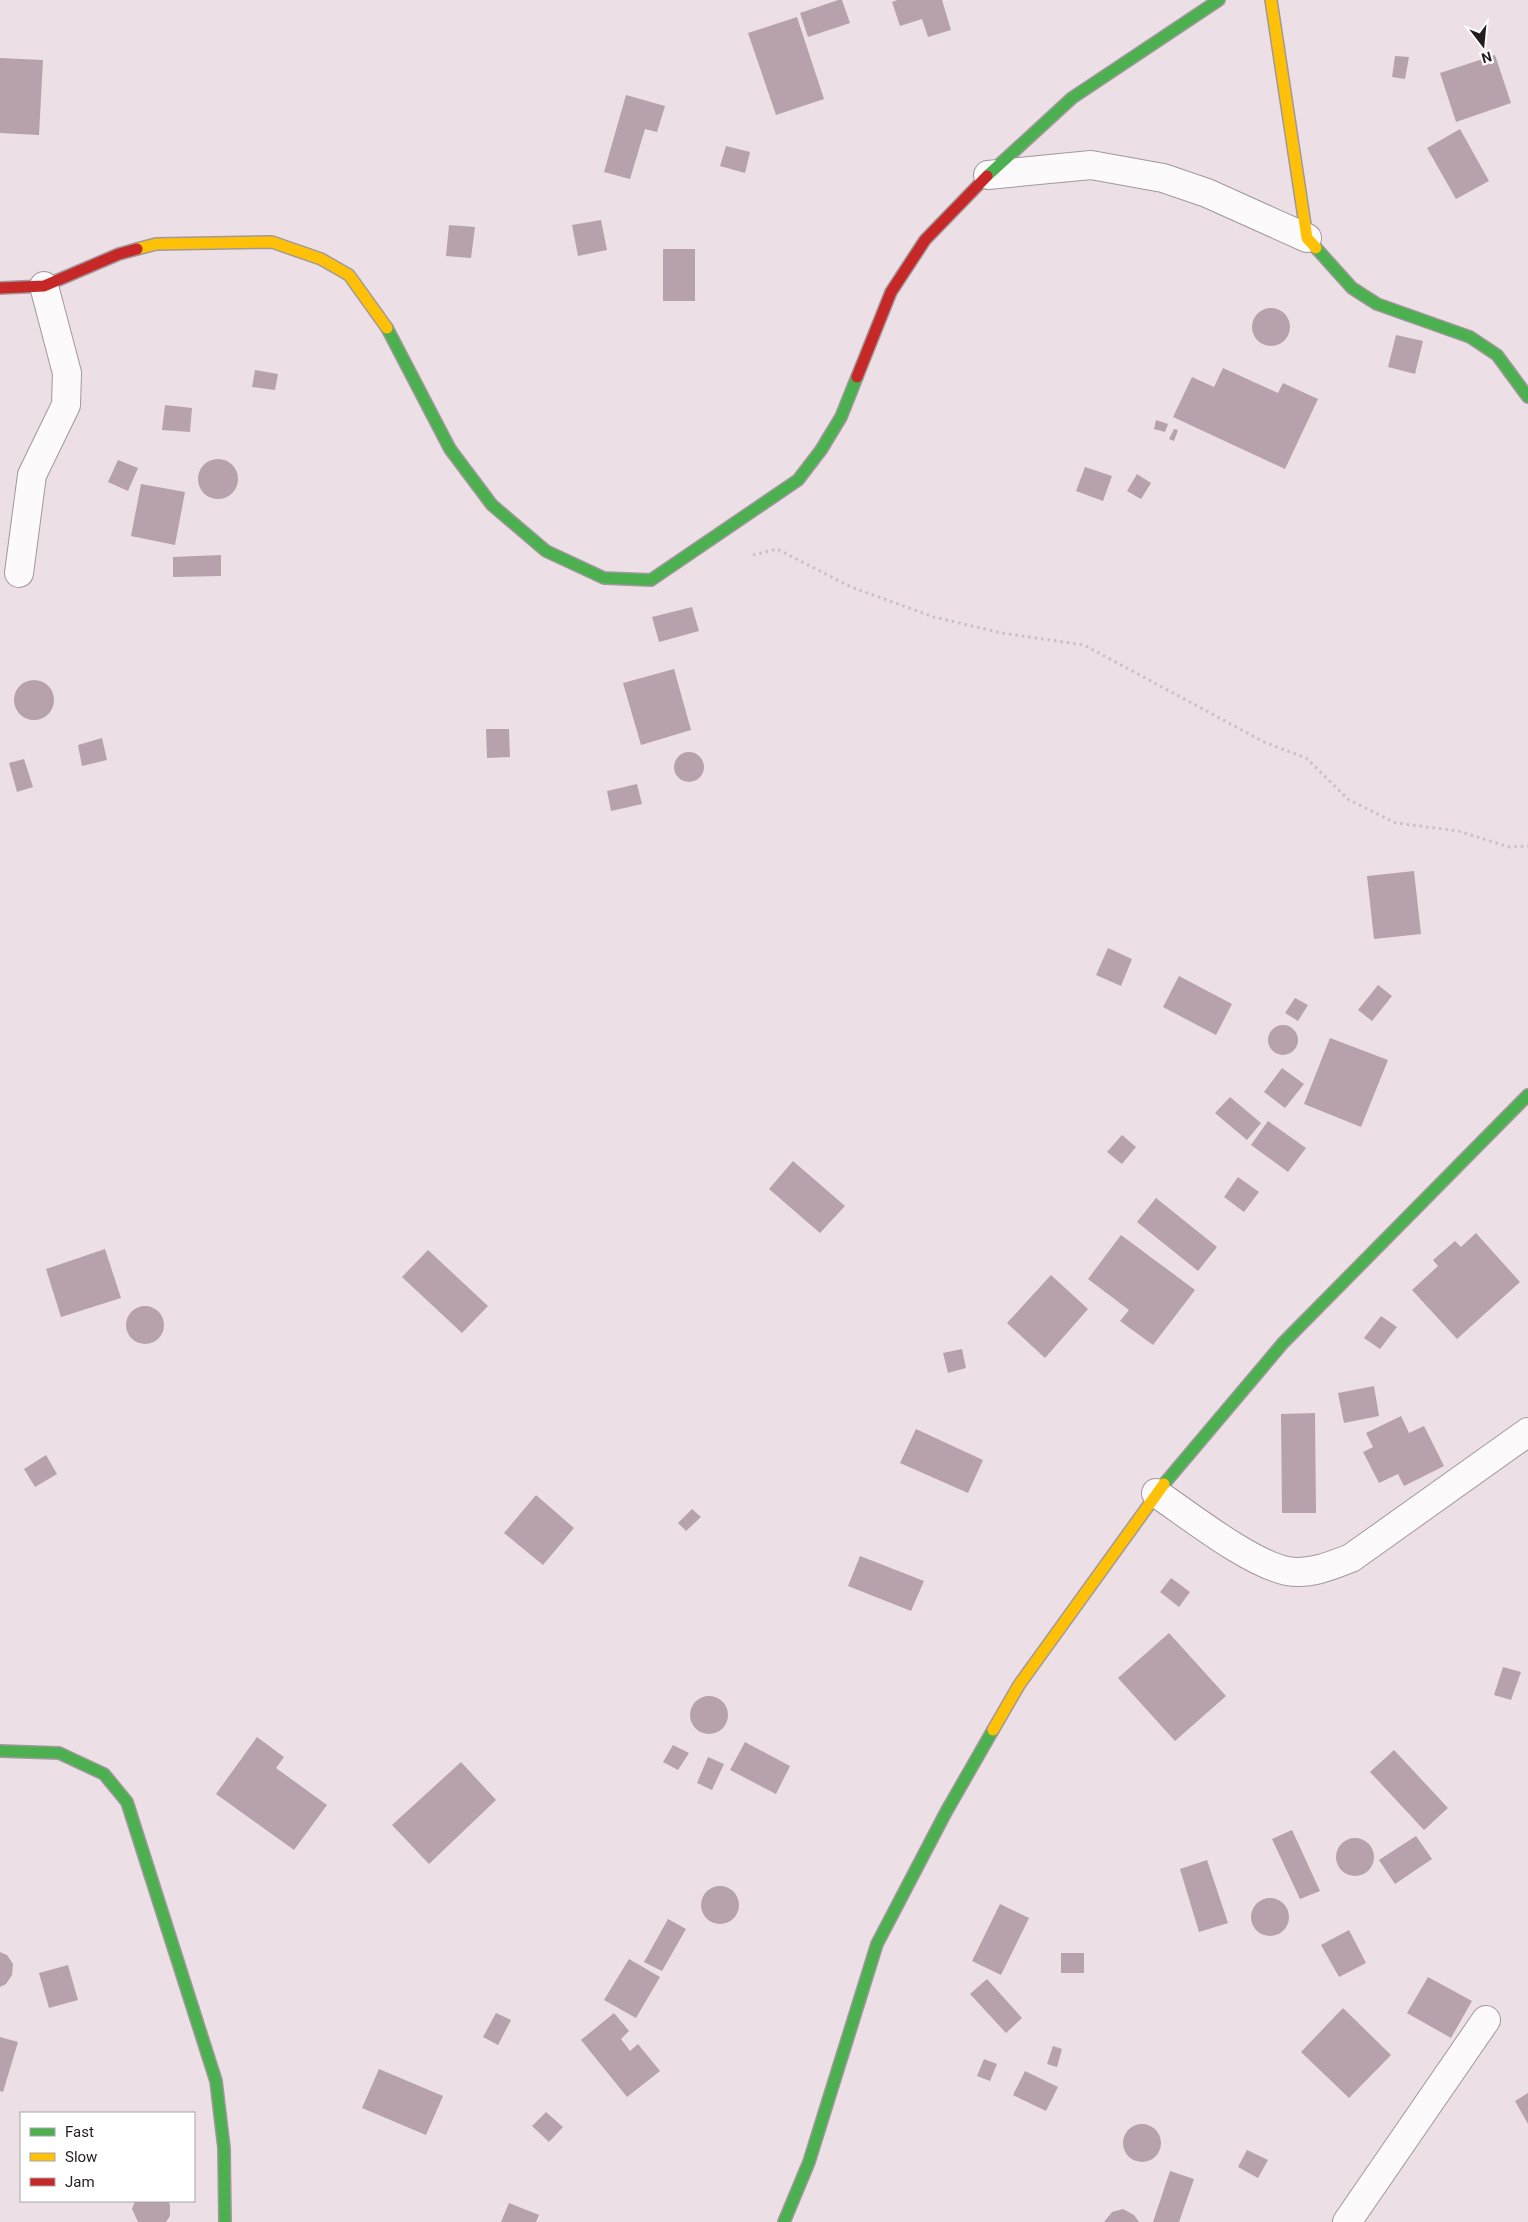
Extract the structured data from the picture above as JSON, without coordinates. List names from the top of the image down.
{
  "legend": ["Fast", "Slow", "Jam"],
  "north": "bottom"
}
